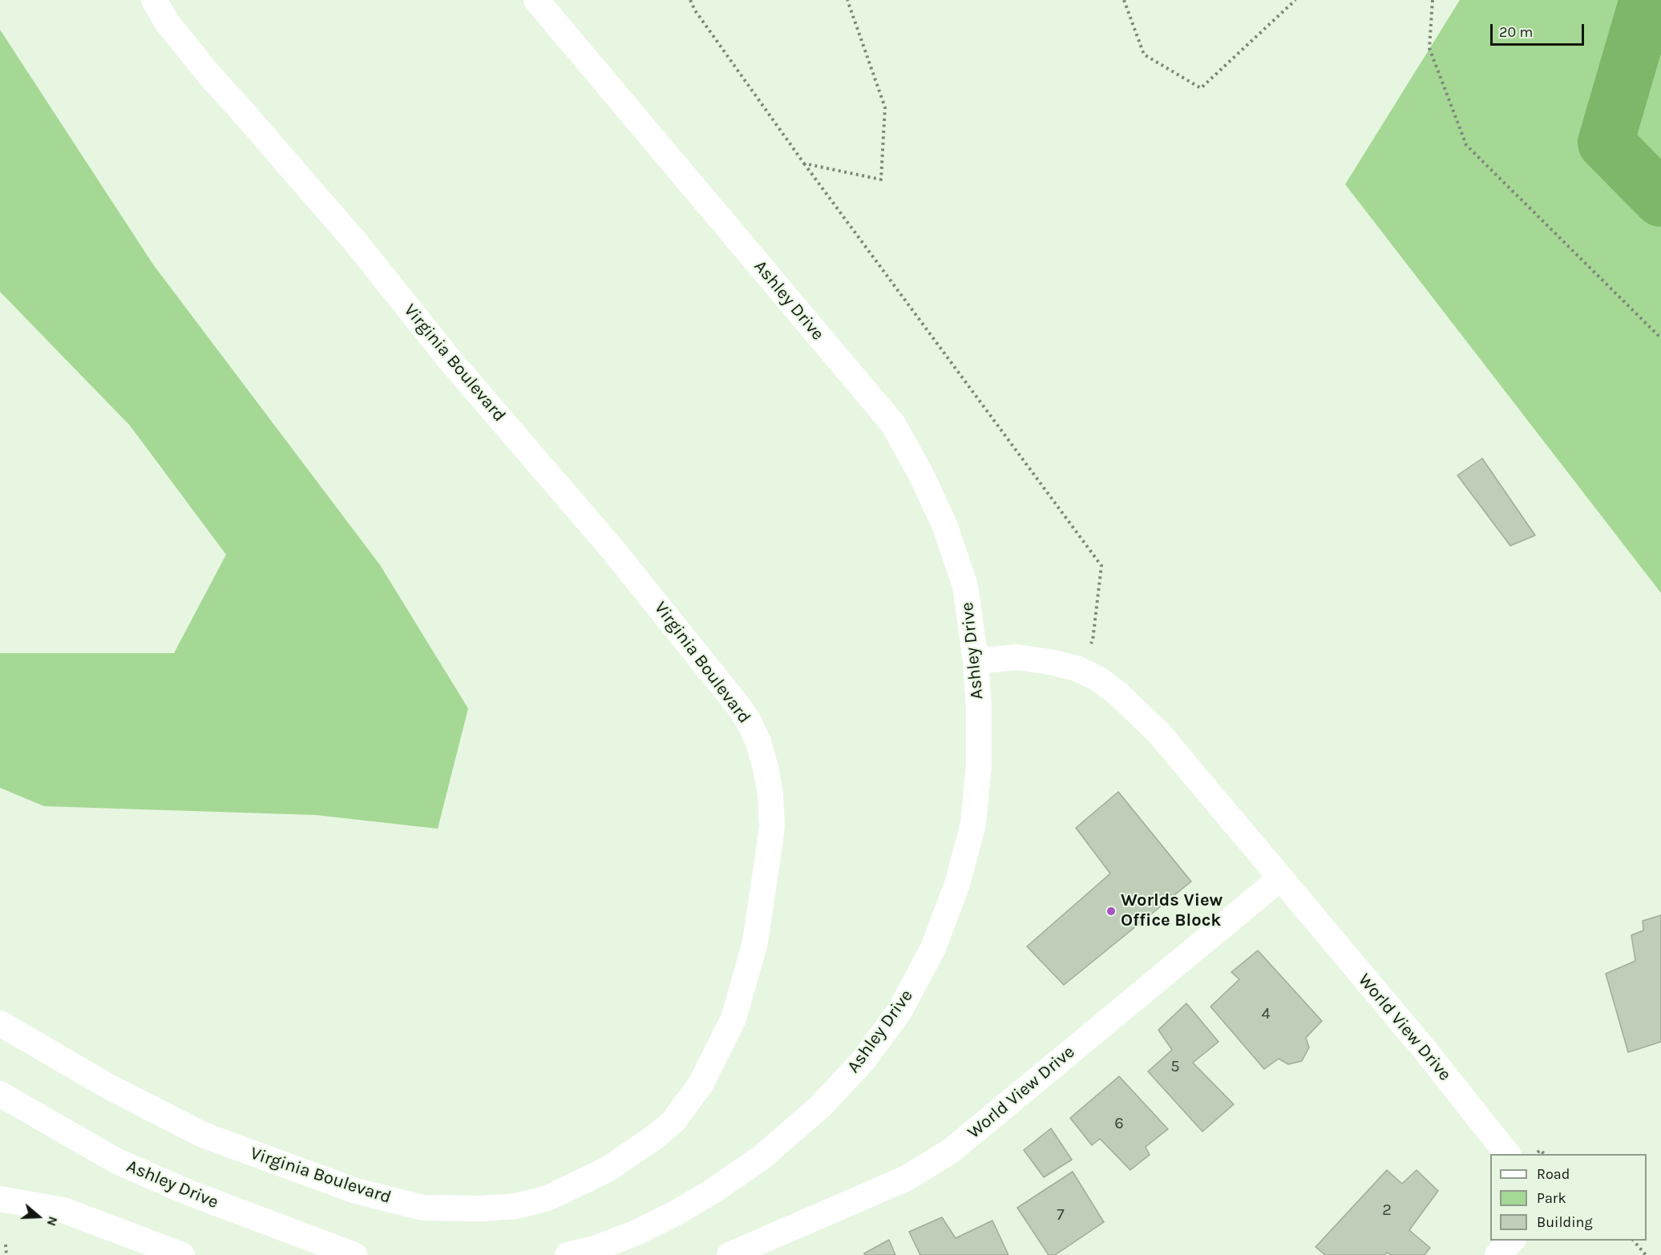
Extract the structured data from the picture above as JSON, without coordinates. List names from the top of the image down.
{
  "streets": {
    "street": ["Ashley Drive", "Virginia Boulevard", "World View Drive"]
  },
  "crossings": [
    ["Ashley Drive", "World View Drive"]
  ],
  "places": ["Worlds View Office Block"],
  "house_numbers": [
    "4",
    "5",
    "6",
    "2",
    "7"
  ],
  "legend": ["Road", "Park", "Building"],
  "scale_bar": "20 m",
  "north": "right"
}
